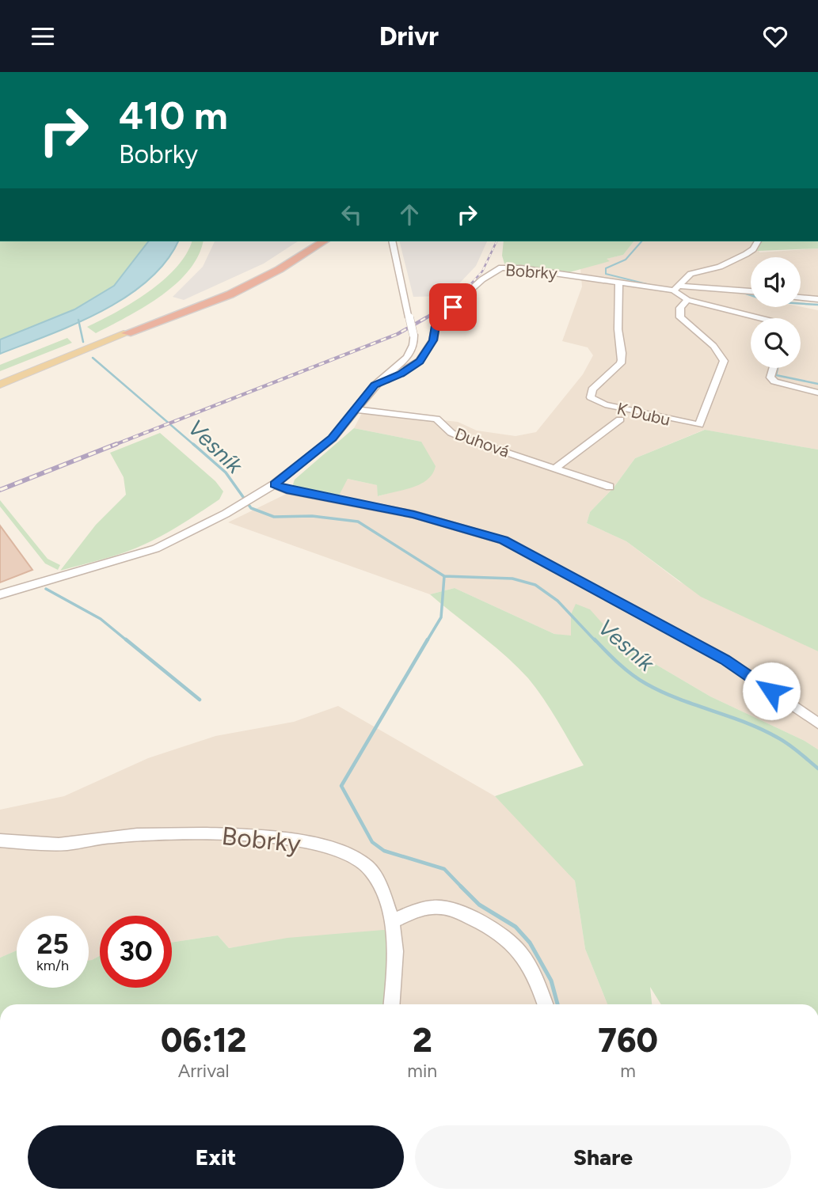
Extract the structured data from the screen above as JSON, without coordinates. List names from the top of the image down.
{
  "streets": {
    "street": ["Bobrky", "K Dubu", "Duhová"]
  },
  "crossings": [
    ["Bobrky", "K Dubu"],
    ["Bobrky", "Duhová"]
  ],
  "water": ["Vesník"],
  "page": {
    "header": "Drivr",
    "turn": ["410 m", "Bobrky"],
    "speed": "25 km/h",
    "limit": "30",
    "eta": [
      "06:12",
      "Arrival",
      "2",
      "min",
      "760",
      "m"
    ],
    "buttons": ["Exit", "Share"]
  }
}
